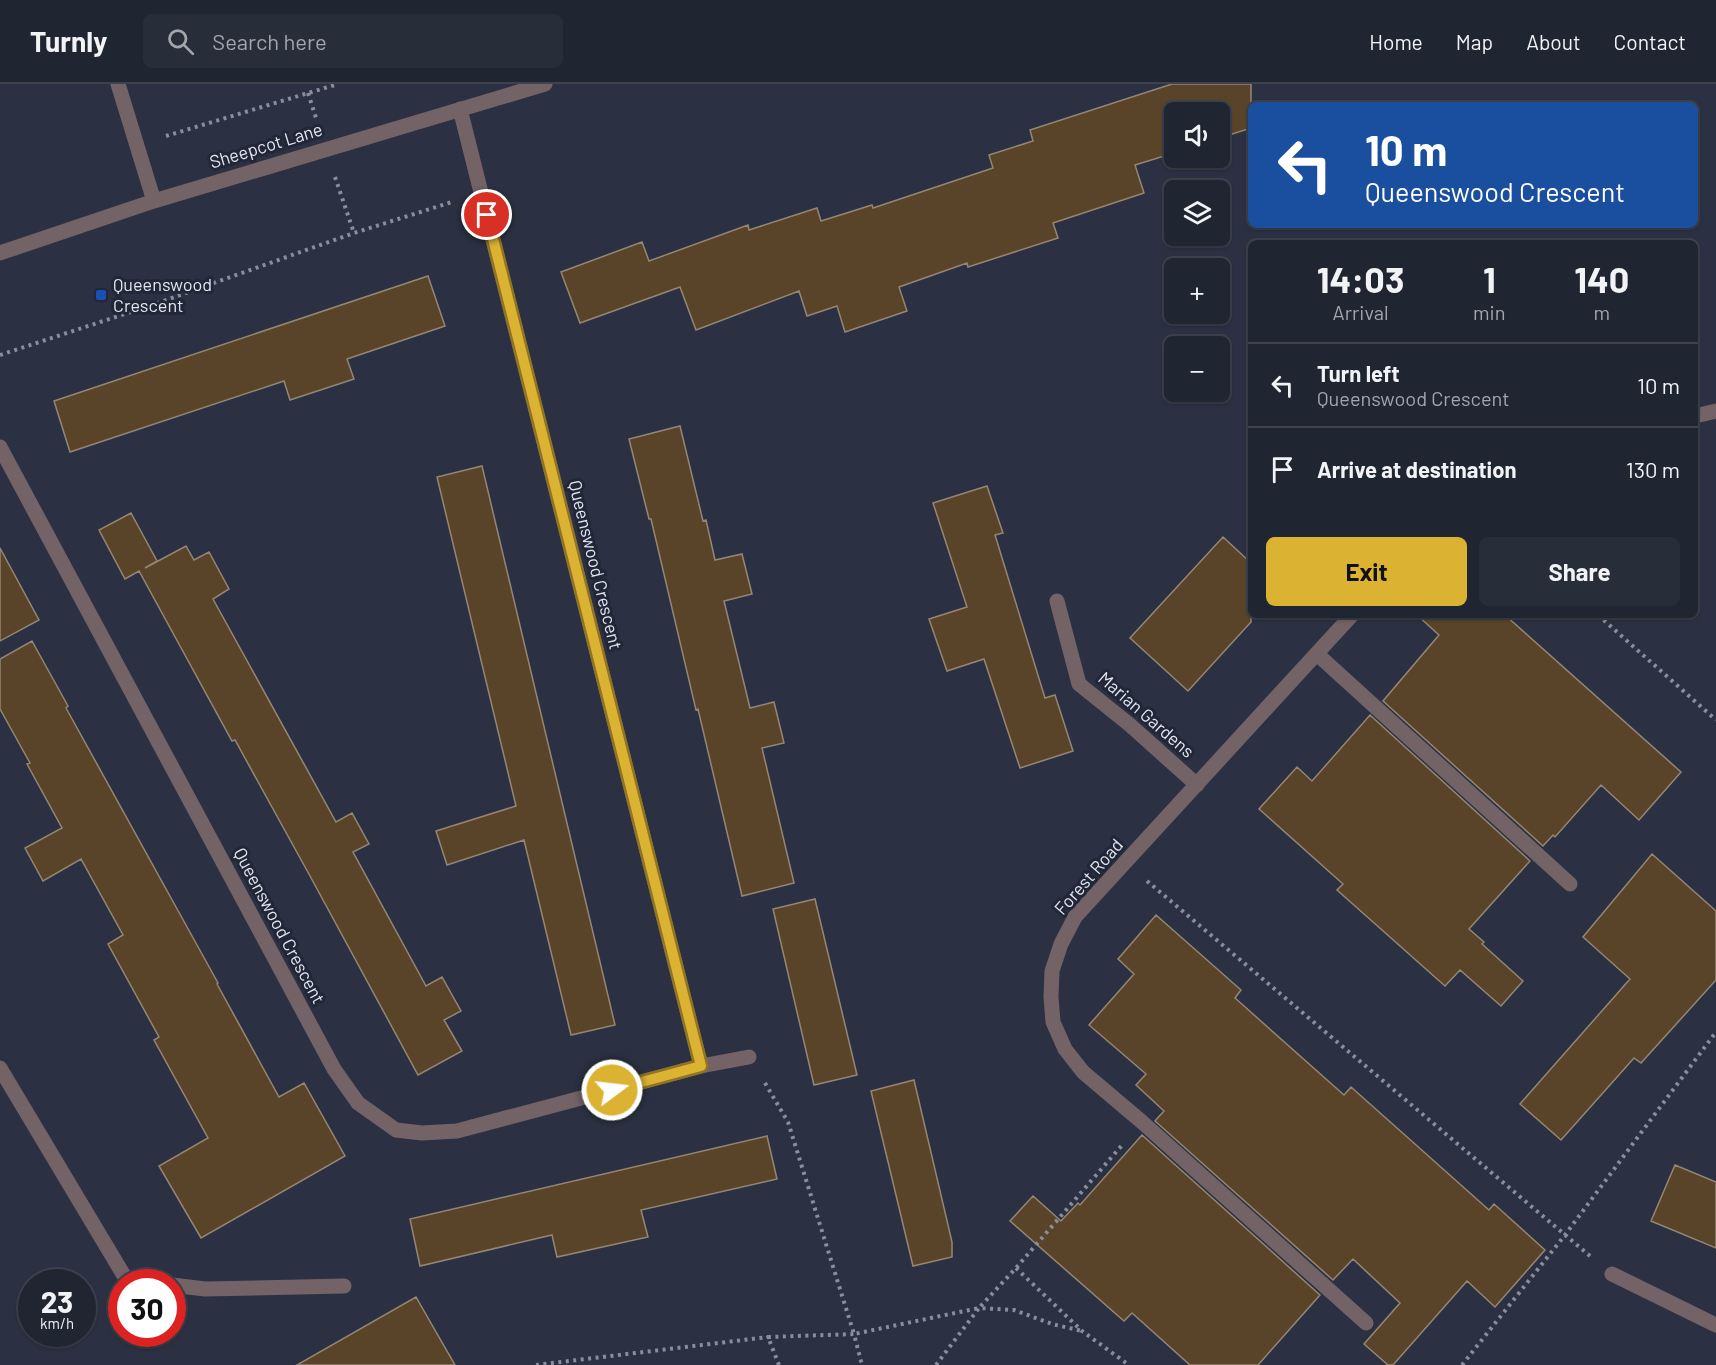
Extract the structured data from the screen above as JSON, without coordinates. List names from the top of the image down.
{
  "streets": {
    "street": [
      "Sheepcot Lane",
      "Queenswood Crescent",
      "Marian Gardens",
      "Forest Road"
    ]
  },
  "crossings": [
    ["Sheepcot Lane", "Queenswood Crescent"],
    ["Marian Gardens", "Forest Road"]
  ],
  "places": {
    "transit": ["Queenswood Crescent"]
  },
  "page": {
    "header": "Turnly",
    "search": "Search here",
    "nav": [
      "Home",
      "Map",
      "About",
      "Contact"
    ],
    "map_buttons": ["+", "−"],
    "turn": ["10 m", "Queenswood Crescent"],
    "eta": [
      "14:03",
      "Arrival",
      "1",
      "min",
      "140",
      "m"
    ],
    "list": [
      {
        "name": "Turn left",
        "note": "Queenswood Crescent",
        "value": "10 m"
      },
      {
        "name": "Arrive at destination",
        "value": "130 m"
      }
    ],
    "buttons": ["Exit", "Share"],
    "speed": "23 km/h",
    "limit": "30"
  }
}
